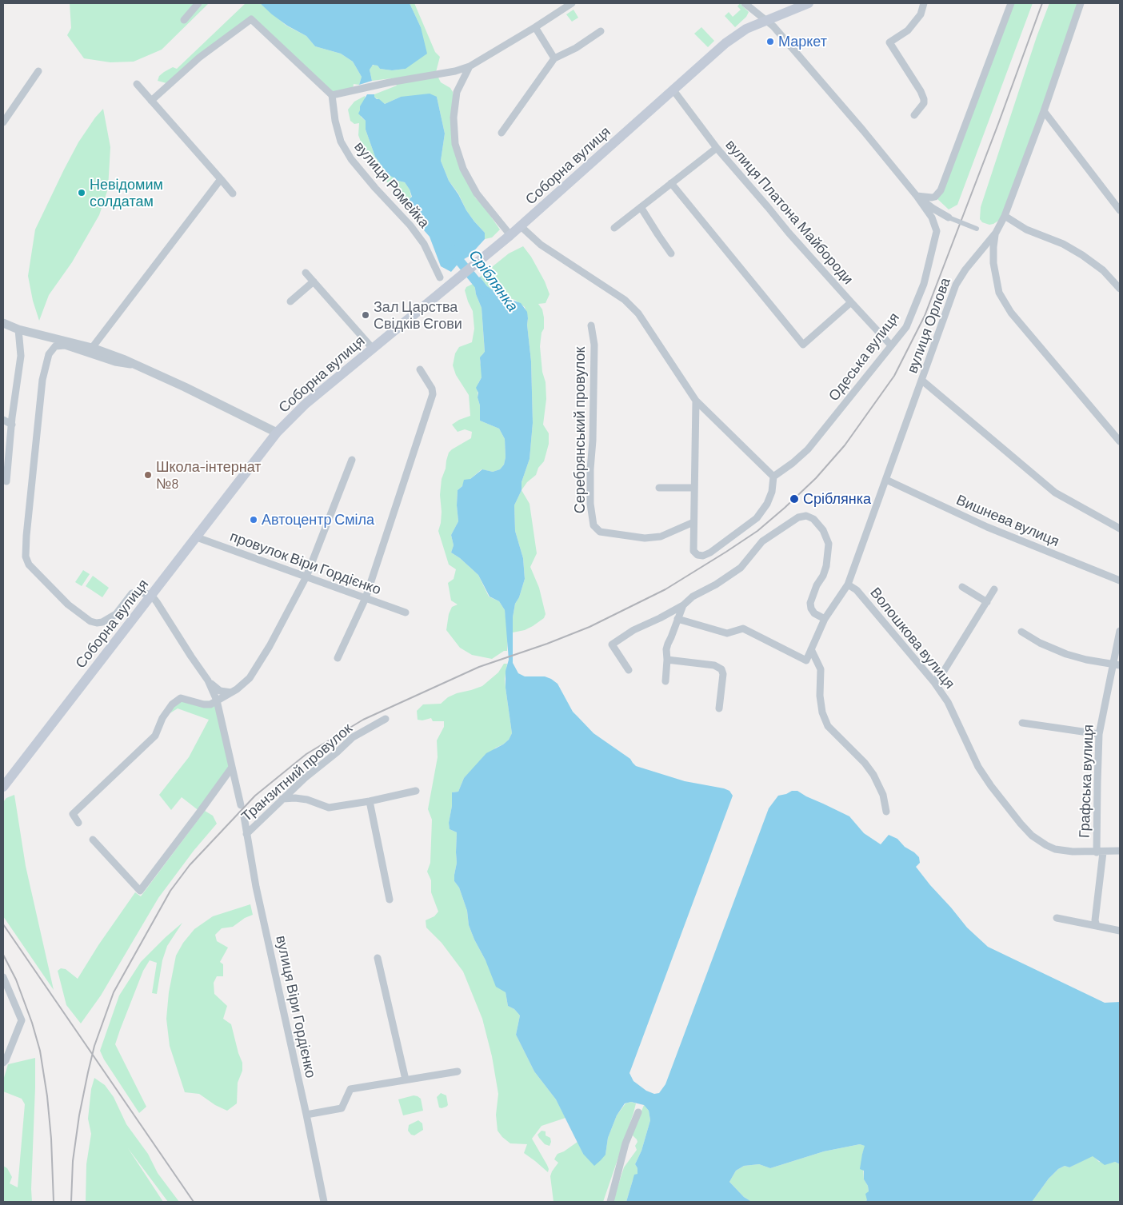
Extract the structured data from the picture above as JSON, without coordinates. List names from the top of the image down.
{
  "streets": {
    "main road": ["Соборна вулиця"],
    "street": [
      "вулиця Ромейка",
      "вулиця Платона Майбороди",
      "вулиця Орлова",
      "Одеська вулиця",
      "Серебрянський провулок",
      "Вишнева вулиця",
      "провулок Віри Гордієнко",
      "Волошкова вулиця",
      "Транзитний провулок",
      "Графська вулиця",
      "вулиця Віри Гордієнко"
    ]
  },
  "crossings": [
    ["Соборна вулиця", "вулиця Платона Майбороди"],
    ["Соборна вулиця", "провулок Віри Гордієнко"],
    ["вулиця Платона Майбороди", "Одеська вулиця"],
    ["вулиця Орлова", "Вишнева вулиця"],
    ["вулиця Орлова", "Волошкова вулиця"],
    ["Волошкова вулиця", "Графська вулиця"],
    ["Транзитний провулок", "вулиця Віри Гордієнко"]
  ],
  "water": ["Сріблянка"],
  "places": [
    "Маркет",
    "Невідомим солдатам",
    "Зал Царства Свідків Єгови",
    "Школа-інтернат №8",
    "Сріблянка",
    "Автоцентр Сміла"
  ]
}
